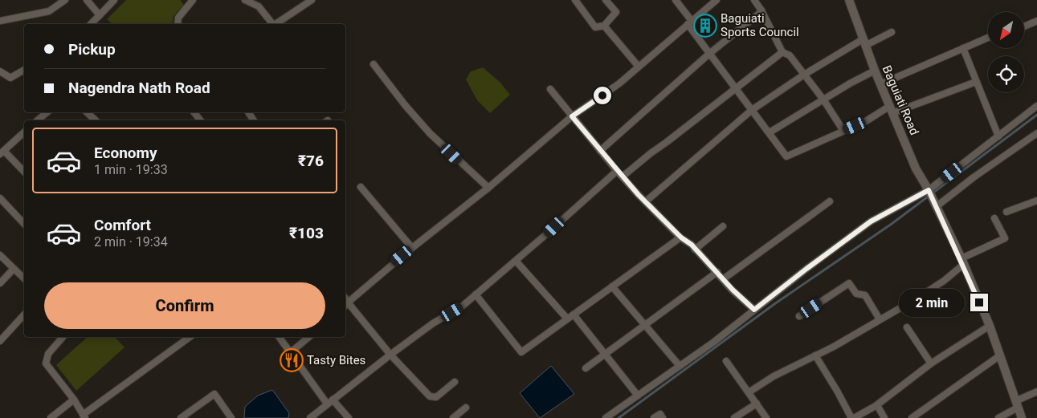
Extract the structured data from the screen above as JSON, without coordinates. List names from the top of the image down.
{
  "streets": {
    "street": ["Baguiati Road"]
  },
  "places": {
    "building": ["Baguiati Sports Council"],
    "restaurant": ["Tasty Bites"]
  },
  "north": "bottom left",
  "page": {
    "banner": ["Pickup", "Nagendra Nath Road"],
    "list": [
      {
        "name": "Economy",
        "note": "1 min · 19:33",
        "value": "₹76"
      },
      {
        "name": "Comfort",
        "note": "2 min · 19:34",
        "value": "₹103"
      }
    ],
    "buttons": "Confirm",
    "bubble": "2 min"
  }
}
